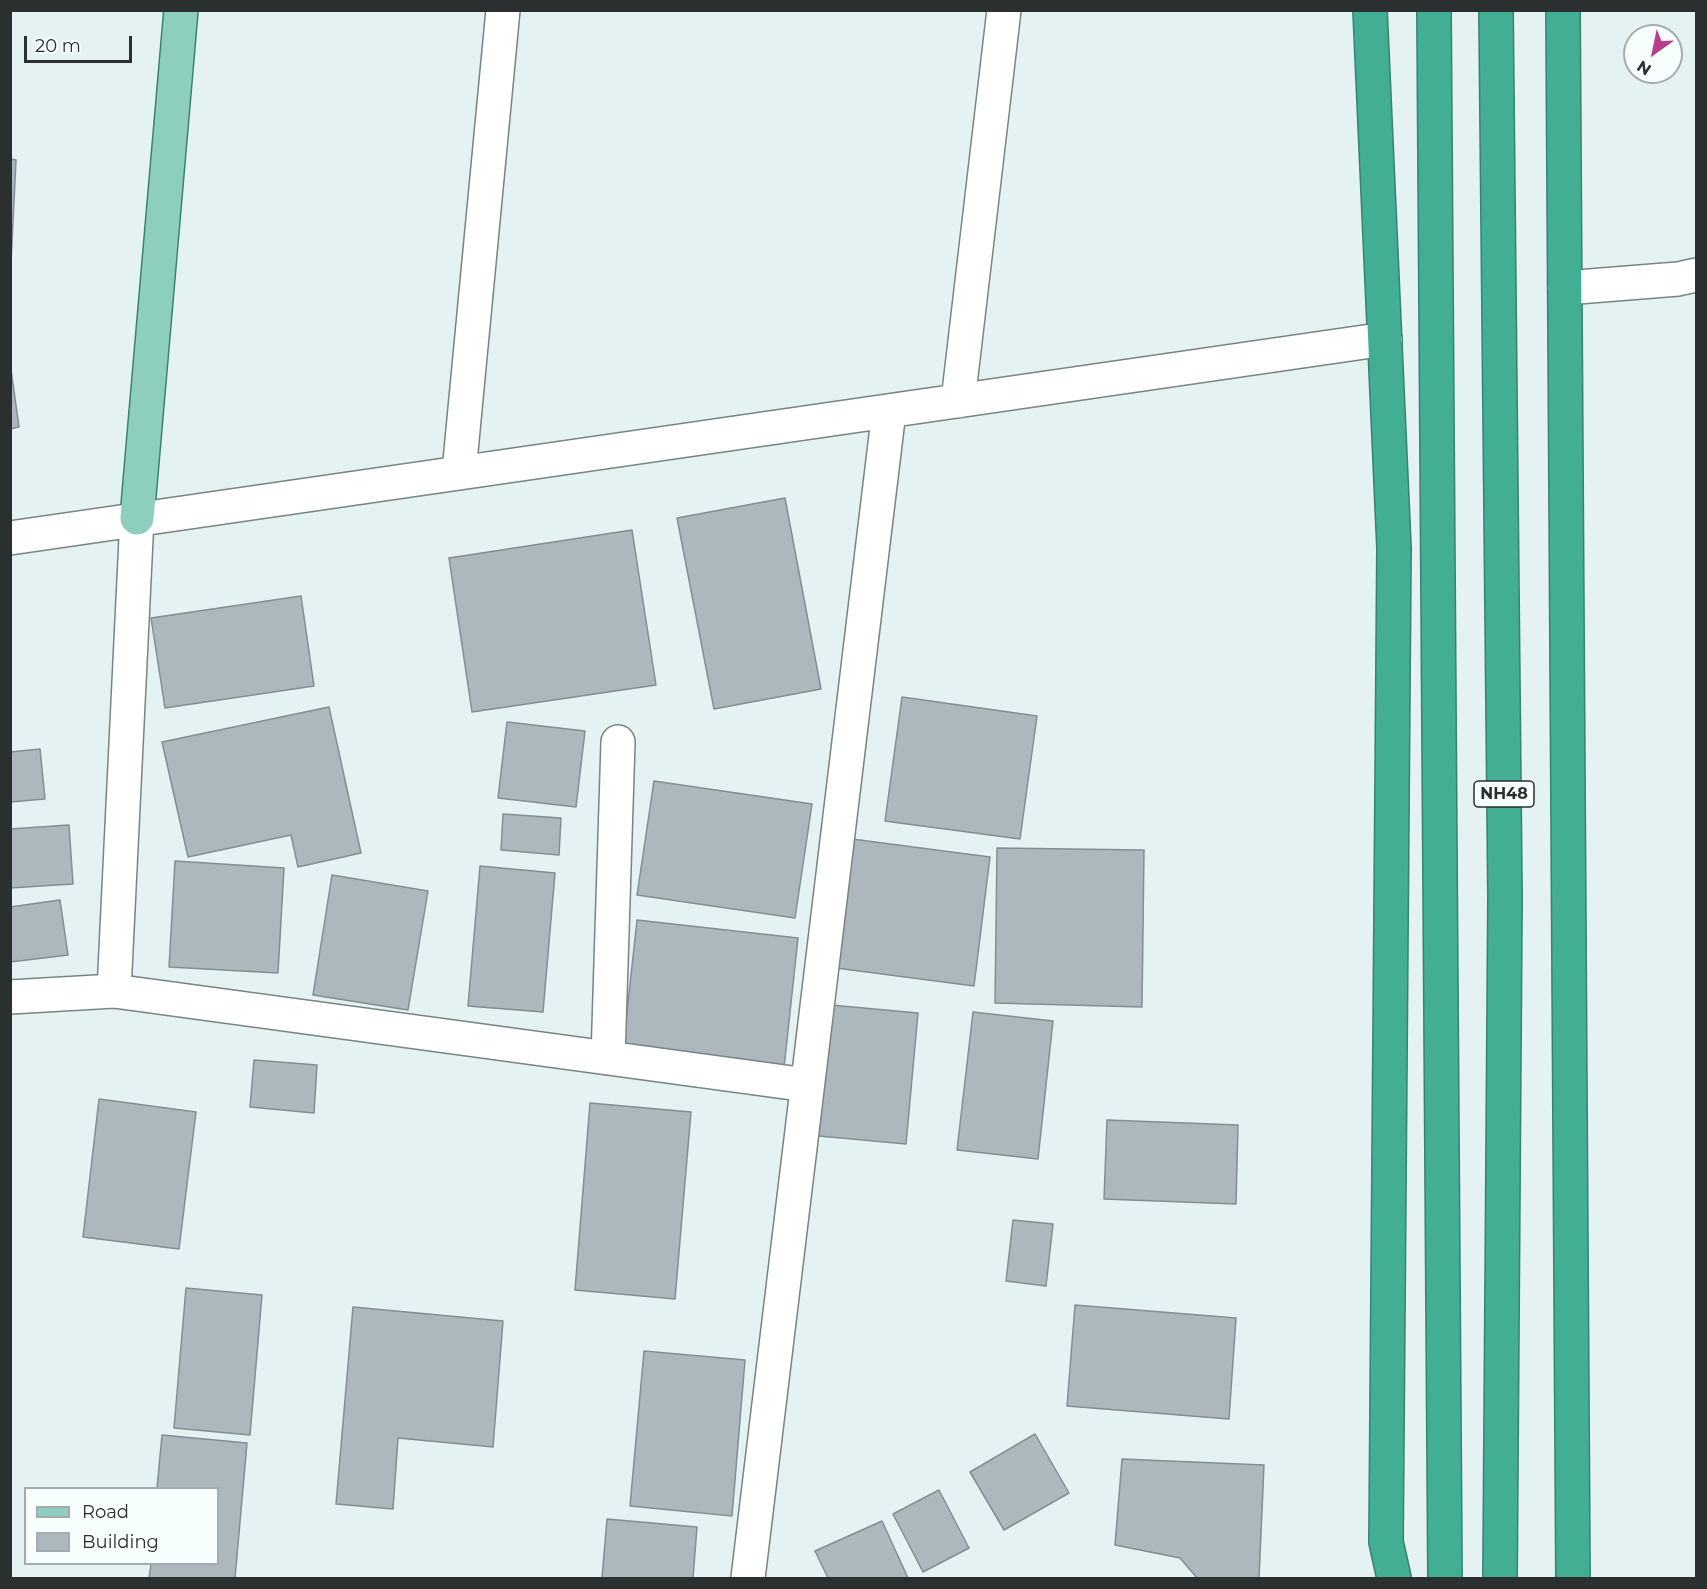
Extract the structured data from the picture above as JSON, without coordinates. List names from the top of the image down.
{
  "streets": {
    "highway": ["NH48"]
  },
  "legend": ["Road", "Building"],
  "scale_bar": "20 m",
  "north": "bottom left"
}
